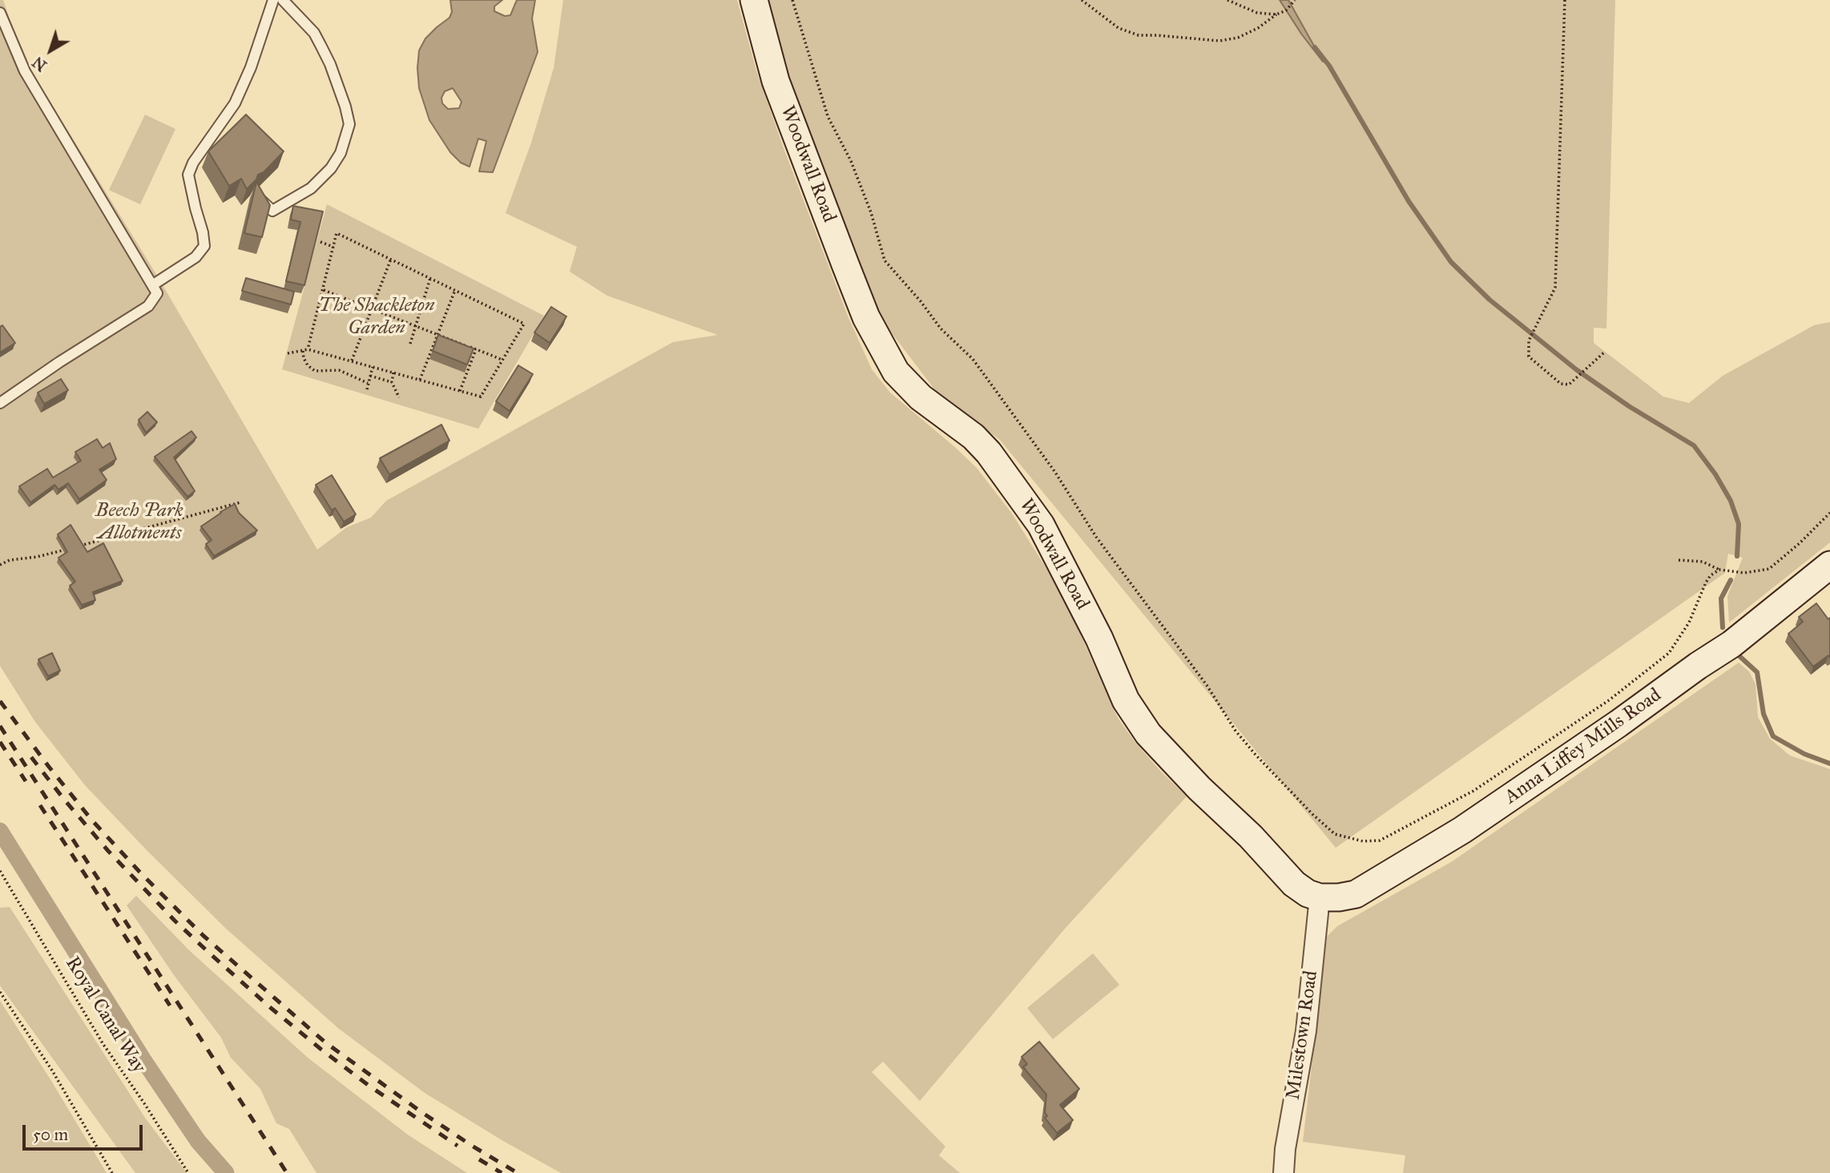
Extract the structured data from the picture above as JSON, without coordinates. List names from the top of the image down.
{
  "streets": {
    "main road": ["Woodwall Road", "Anna Liffey Mills Road"],
    "street": ["Milestown Road"],
    "path": ["Royal Canal Way"]
  },
  "crossings": [
    ["Woodwall Road", "Anna Liffey Mills Road"],
    ["Woodwall Road", "Milestown Road"],
    ["Anna Liffey Mills Road", "Milestown Road"]
  ],
  "parks": ["The Shackleton Garden", "Beech Park Allotments"],
  "scale_bar": "50 m",
  "north": "bottom left"
}
